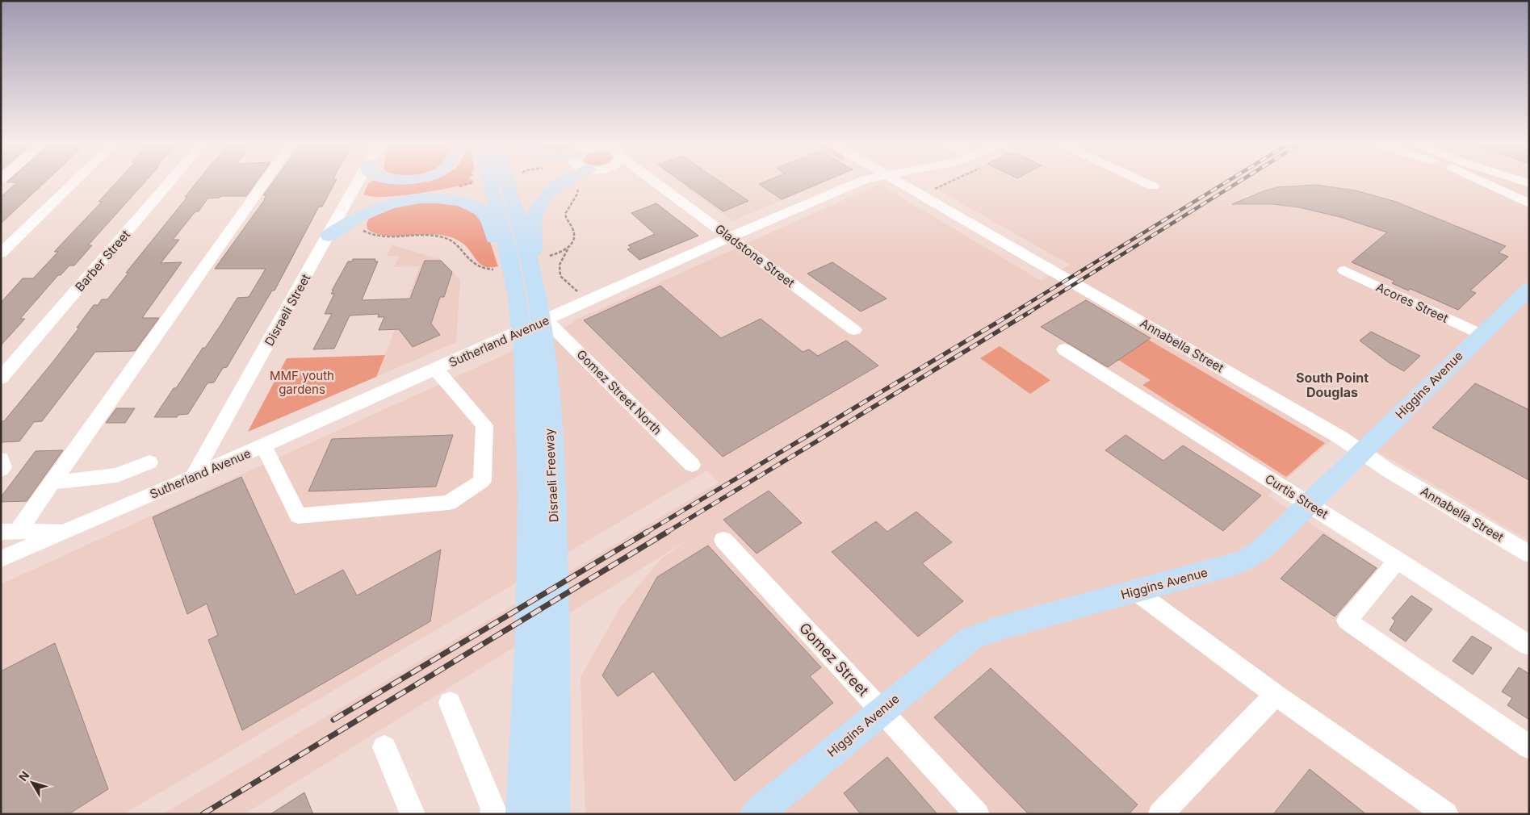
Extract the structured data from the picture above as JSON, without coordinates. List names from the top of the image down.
{
  "streets": {
    "main road": ["Higgins Avenue", "Disraeli Freeway"],
    "street": [
      "Gladstone Street",
      "Barber Street",
      "Acores Street",
      "Disraeli Street",
      "Sutherland Avenue",
      "Annabella Street",
      "Gomez Street North",
      "Curtis Street",
      "Gomez Street"
    ]
  },
  "crossings": [
    ["Gladstone Street", "Sutherland Avenue"],
    ["Acores Street", "Higgins Avenue"],
    ["Disraeli Street", "Sutherland Avenue"],
    ["Sutherland Avenue", "Gomez Street North"],
    ["Annabella Street", "Higgins Avenue"],
    ["Higgins Avenue", "Curtis Street"],
    ["Higgins Avenue", "Gomez Street"]
  ],
  "districts": ["South Point Douglas"],
  "parks": ["MMF youth gardens"],
  "north": "top left"
}
